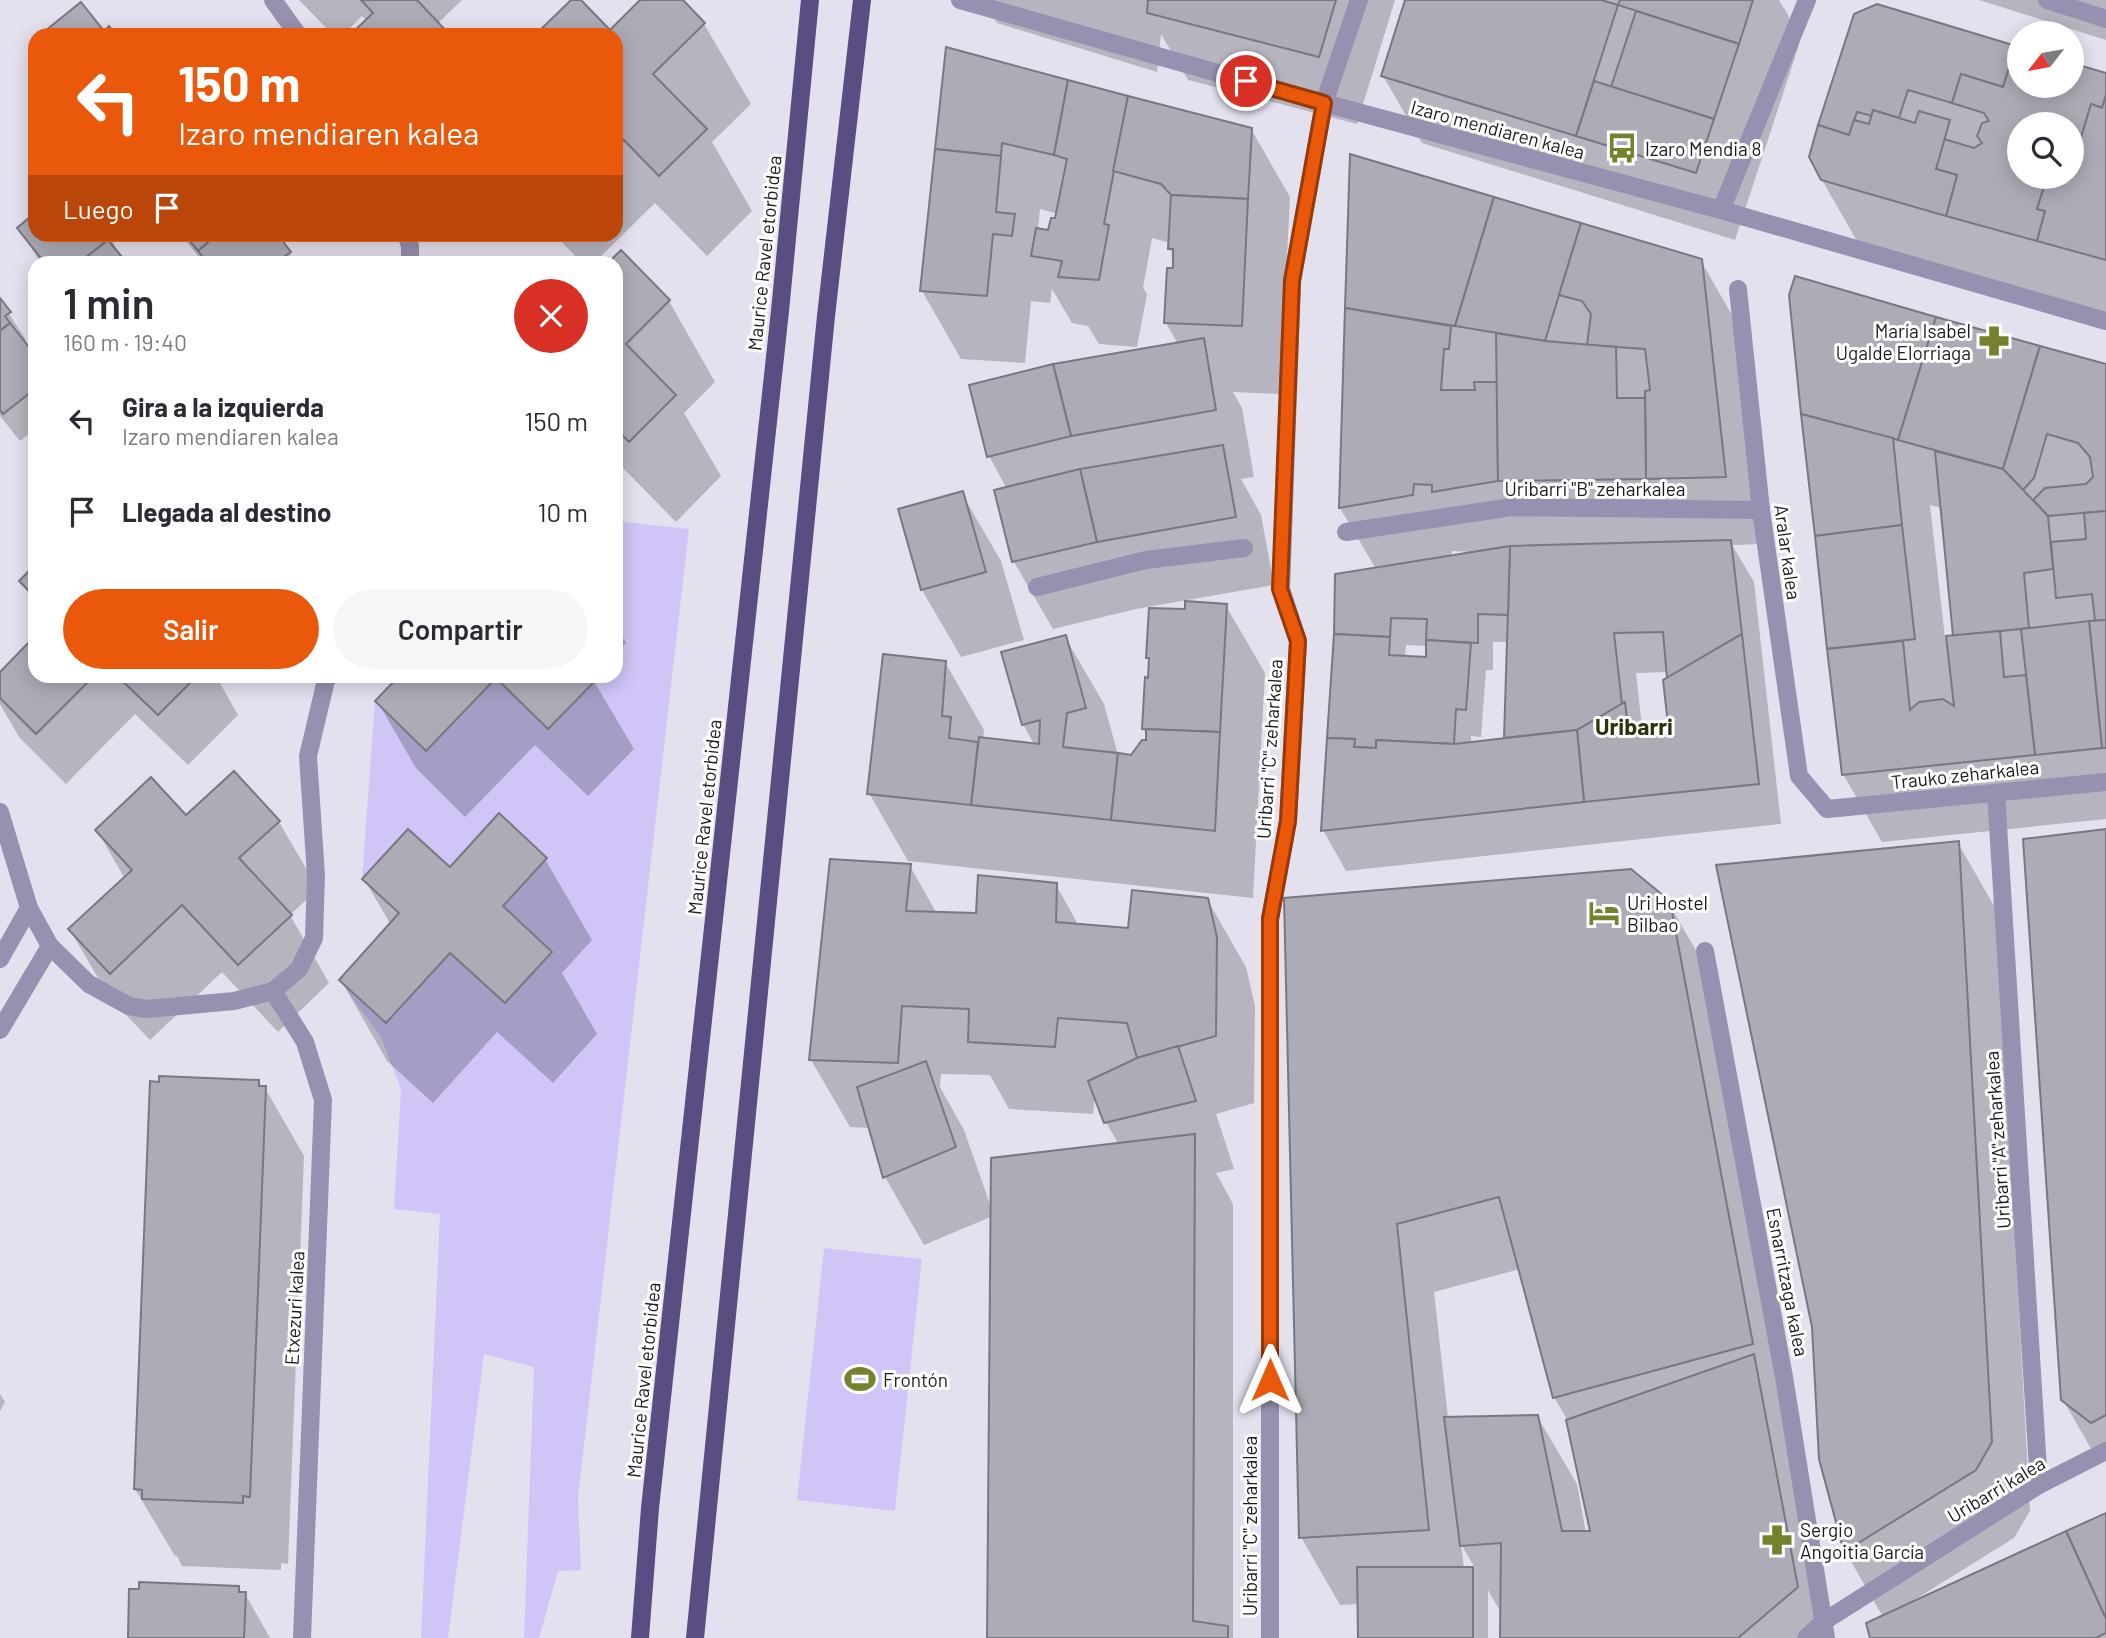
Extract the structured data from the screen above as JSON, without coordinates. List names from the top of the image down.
{
  "streets": {
    "main road": ["Maurice Ravel etorbidea"],
    "street": [
      "Izaro mendiaren kalea",
      "Uribarri \"B\" zeharkalea",
      "Aralar kalea",
      "Uribarri \"C\" zeharkalea",
      "Trauko zeharkalea",
      "Uribarri \"A\" zeharkalea",
      "Esnarritzaga kalea",
      "Etxezuri kalea",
      "Uribarri kalea"
    ]
  },
  "crossings": [
    ["Izaro mendiaren kalea", "Uribarri \"C\" zeharkalea"],
    ["Uribarri \"B\" zeharkalea", "Aralar kalea"],
    ["Aralar kalea", "Trauko zeharkalea"],
    ["Trauko zeharkalea", "Uribarri \"A\" zeharkalea"],
    ["Uribarri \"A\" zeharkalea", "Uribarri kalea"],
    ["Esnarritzaga kalea", "Uribarri kalea"]
  ],
  "districts": ["Uribarri"],
  "places": {
    "bus stop": ["Izaro Mendia 8"],
    "pharmacy": ["María Isabel Ugalde Elorriaga", "Sergio Angoitia García"],
    "hotel": ["Uri Hostel Bilbao"],
    "sports": ["Frontón"]
  },
  "north": "bottom left",
  "page": {
    "turn": ["150 m", "Izaro mendiaren kalea"],
    "then": "Luego",
    "heading": ["1 min", "160 m · 19:40"],
    "list": [
      {
        "name": "Gira a la izquierda",
        "note": "Izaro mendiaren kalea",
        "value": "150 m"
      },
      {
        "name": "Llegada al destino",
        "value": "10 m"
      }
    ],
    "buttons": ["Salir", "Compartir"]
  }
}
